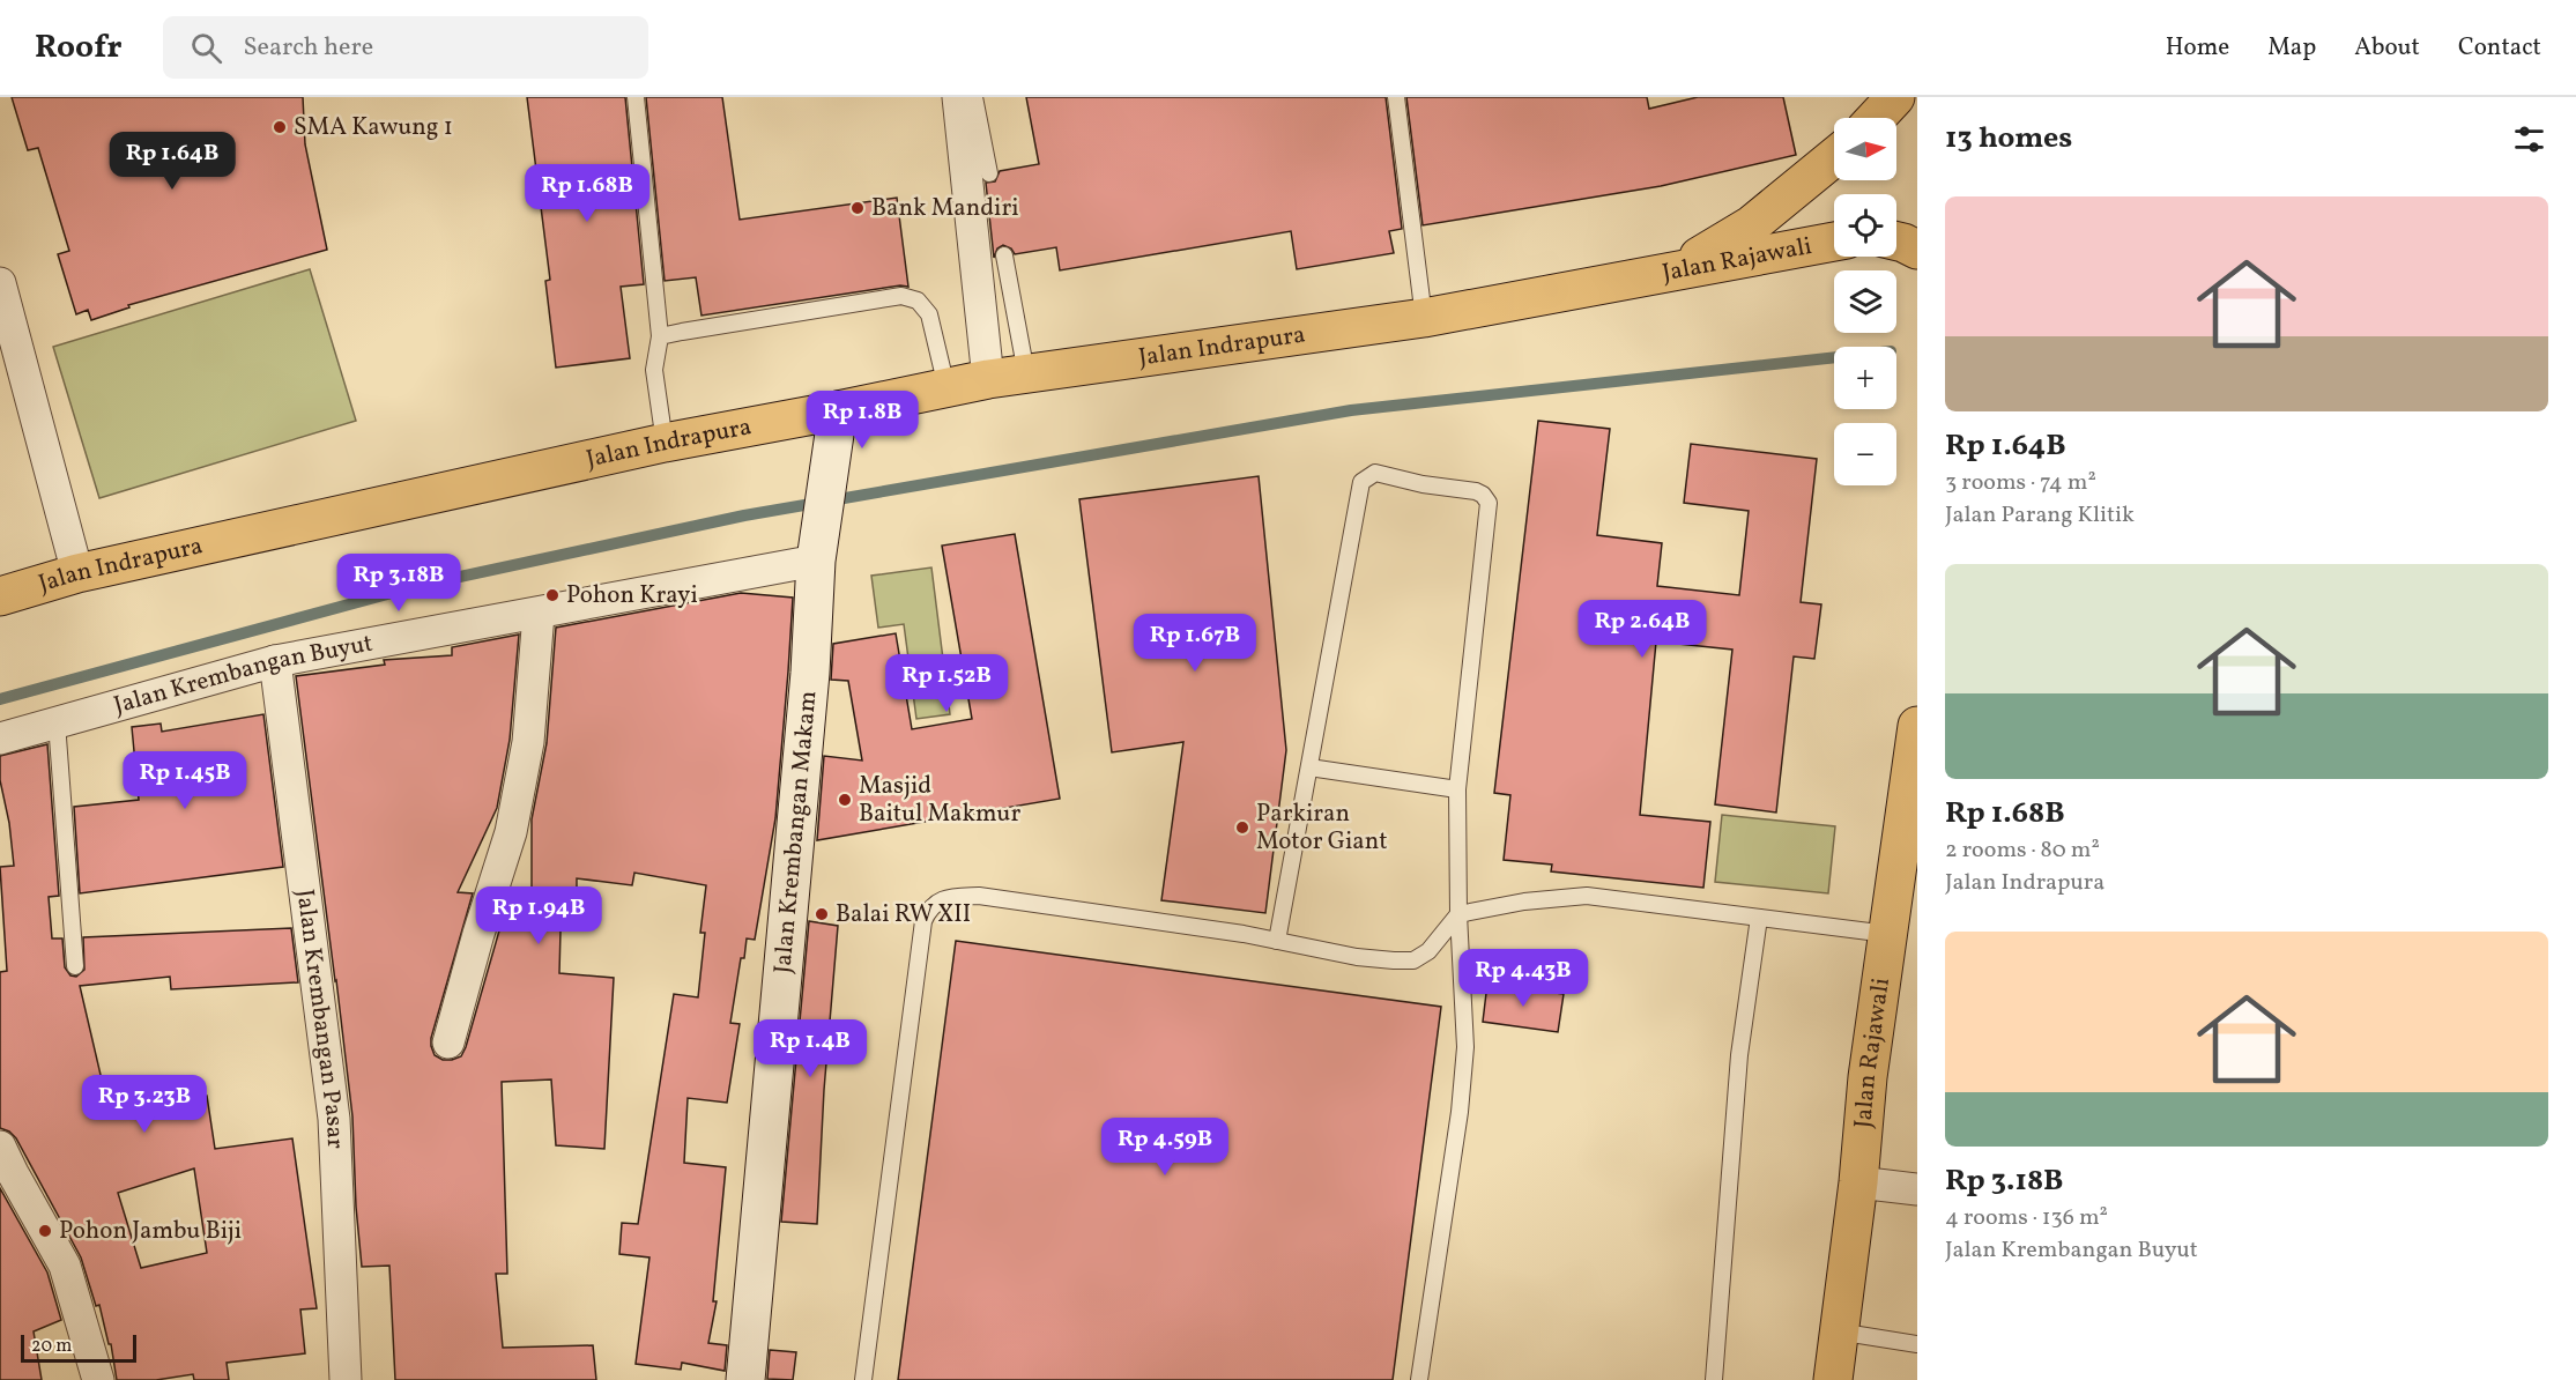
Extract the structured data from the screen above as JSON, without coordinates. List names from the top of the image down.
{
  "streets": {
    "main road": ["Jalan Rajawali", "Jalan Indrapura"],
    "street": ["Jalan Krembangan Buyut", "Jalan Krembangan Makam", "Jalan Krembangan Pasar"]
  },
  "crossings": [
    ["Jalan Rajawali", "Jalan Indrapura"],
    ["Jalan Indrapura", "Jalan Krembangan Makam"],
    ["Jalan Krembangan Buyut", "Jalan Krembangan Makam"],
    ["Jalan Krembangan Buyut", "Jalan Krembangan Pasar"]
  ],
  "places": [
    "SMA Kawung 1",
    "Bank Mandiri",
    "Pohon Krayi",
    "Masjid Baitul Makmur",
    "Parkiran Motor Giant",
    "Balai RW XII",
    "Pohon Jambu Biji"
  ],
  "scale_bar": "20 m",
  "north": "right",
  "page": {
    "header": "Roofr",
    "search": "Search here",
    "nav": [
      "Home",
      "Map",
      "About",
      "Contact"
    ],
    "heading": "13 homes",
    "map_buttons": ["+", "−"],
    "price": [
      "Rp 1.64B",
      "Rp 1.68B",
      "Rp 1.8B",
      "Rp 3.18B",
      "Rp 2.64B",
      "Rp 1.67B",
      "Rp 1.52B",
      "Rp 1.45B",
      "Rp 1.94B",
      "Rp 4.43B",
      "Rp 1.4B",
      "Rp 3.23B",
      "Rp 4.59B"
    ],
    "list": [
      {
        "name": "Rp 1.64B",
        "note": "3 rooms · 74 m² · Jalan Parang Klitik"
      },
      {
        "name": "Rp 1.68B",
        "note": "2 rooms · 80 m² · Jalan Indrapura"
      },
      {
        "name": "Rp 3.18B",
        "note": "4 rooms · 136 m² · Jalan Krembangan Buyut"
      }
    ],
    "scale": "20 m"
  }
}
